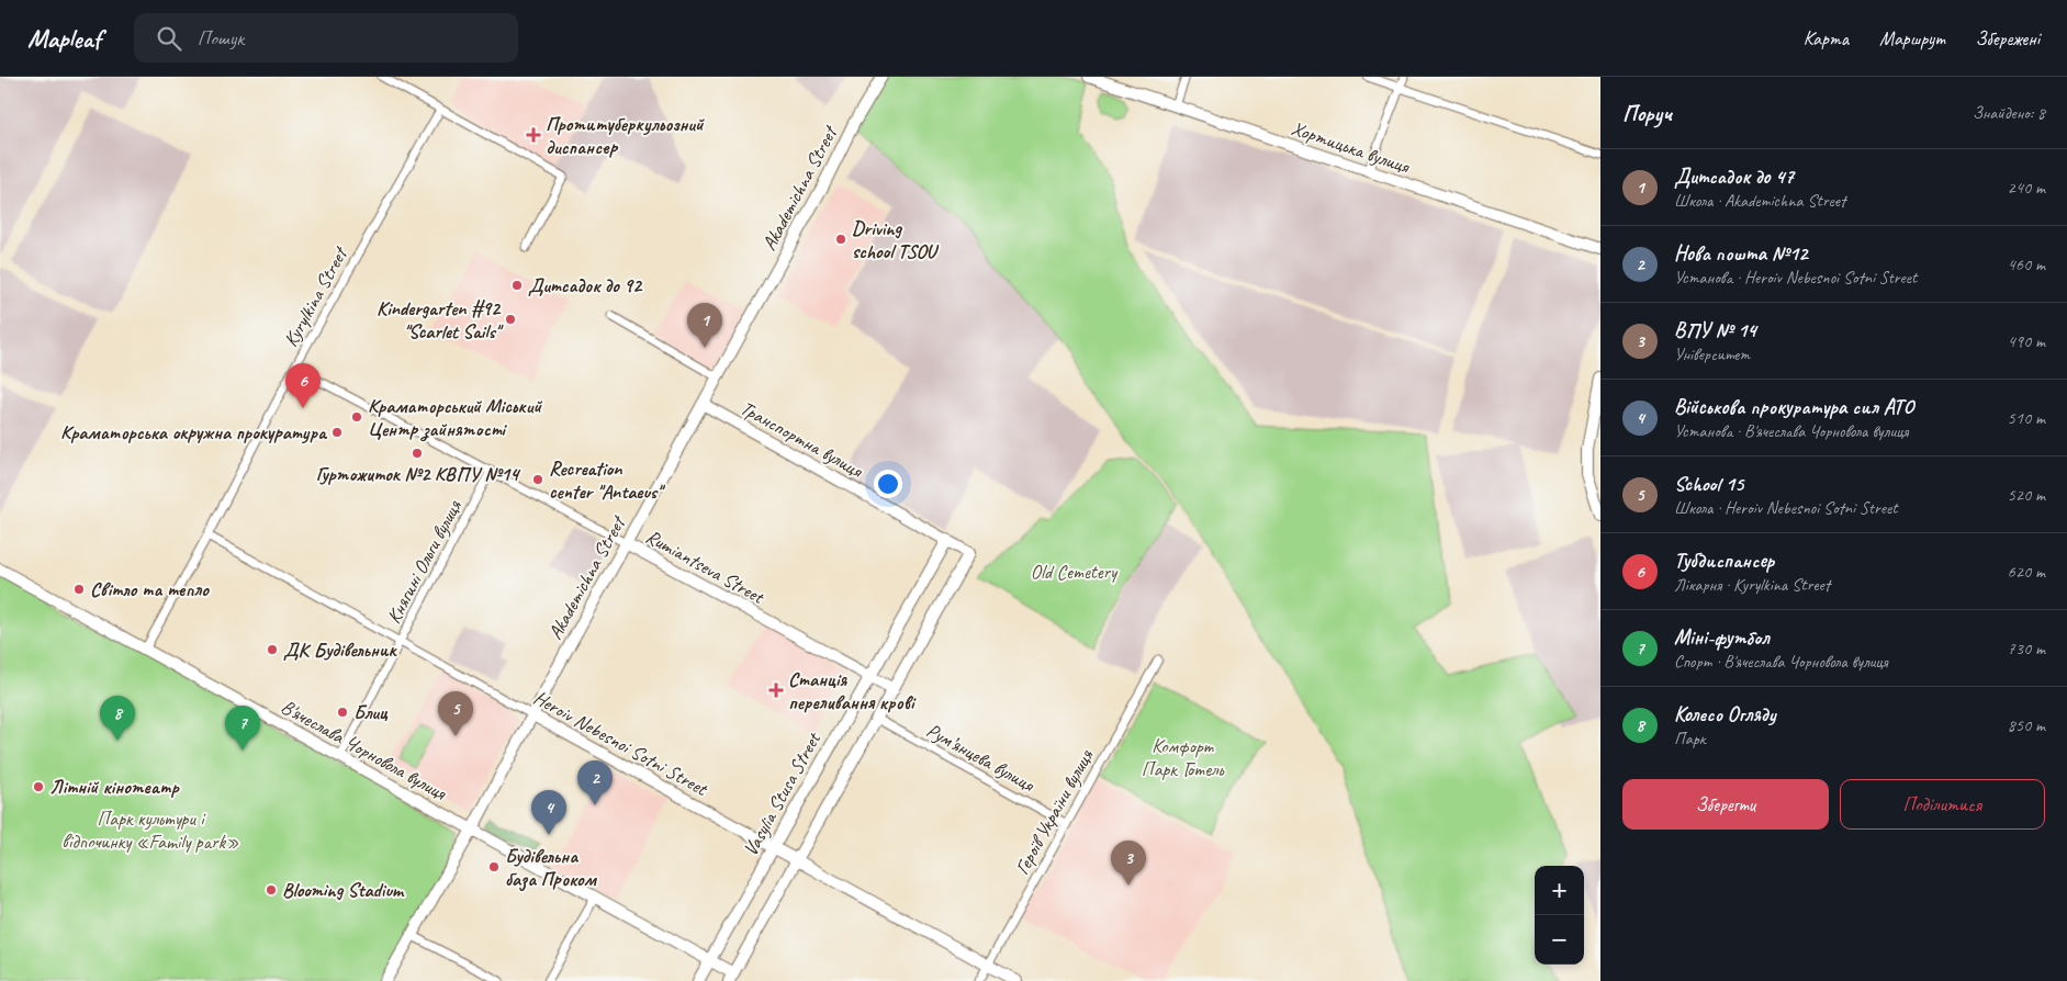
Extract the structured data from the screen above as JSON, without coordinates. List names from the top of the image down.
{
  "streets": {
    "street": [
      "Хортицька вулиця",
      "Akademichna Street",
      "Kyrylkina Street",
      "Транспортна вулиця",
      "Княгині Ольги вулиця",
      "Rumiantseva Street",
      "Heroiv Nebesnoi Sotni Street",
      "В'ячеслава Чорновола вулиця",
      "Рум’янцева вулиця",
      "Vasylia Stusa Street",
      "Героїв України вулиця"
    ]
  },
  "crossings": [
    ["Akademichna Street", "Транспортна вулиця"],
    ["Akademichna Street", "Rumiantseva Street"],
    ["Akademichna Street", "Heroiv Nebesnoi Sotni Street"],
    ["Akademichna Street", "В'ячеслава Чорновола вулиця"],
    ["Kyrylkina Street", "Rumiantseva Street"],
    ["Kyrylkina Street", "Heroiv Nebesnoi Sotni Street"],
    ["Kyrylkina Street", "В'ячеслава Чорновола вулиця"],
    ["Транспортна вулиця", "Rumiantseva Street"],
    ["Транспортна вулиця", "Vasylia Stusa Street"],
    ["Княгині Ольги вулиця", "Rumiantseva Street"],
    ["Княгині Ольги вулиця", "Heroiv Nebesnoi Sotni Street"],
    ["Княгині Ольги вулиця", "В'ячеслава Чорновола вулиця"],
    ["Rumiantseva Street", "Vasylia Stusa Street"],
    ["Heroiv Nebesnoi Sotni Street", "Vasylia Stusa Street"],
    ["Heroiv Nebesnoi Sotni Street", "Героїв України вулиця"],
    ["В'ячеслава Чорновола вулиця", "Vasylia Stusa Street"],
    ["Рум’янцева вулиця", "Героїв України вулиця"]
  ],
  "parks": ["Old Cemetery", "Комфорт Парк Готель", "Парк культури і відпочинку «Family park»"],
  "places": {
    "health": ["Протитуберкульозний диспансер", "Станція переливання крові"],
    "other": [
      "Driving school TSOU",
      "Дитсадок до 92",
      "Kindergarten #92 \"Scarlet Sails\"",
      "Краматорський Міський Центр зайнятості",
      "Краматорська окружна прокуратура",
      "Гуртожиток №2 КВПУ №14",
      "Recreation center \"Antaeus\"",
      "Світло та тепло",
      "ДК Будівельник",
      "Блиц",
      "Літній кінотеатр",
      "Будівельна база Проком",
      "Blooming Stadium"
    ]
  },
  "page": {
    "header": "Mapleaf",
    "search": "Пошук",
    "nav": ["Карта", "Маршрут", "Збережені"],
    "heading": ["Поруч", "Знайдено: 8"],
    "list": [
      {
        "mark": "1",
        "name": "Дитсадок до 47",
        "note": "Школа · Akademichna Street",
        "value": "240 m"
      },
      {
        "mark": "2",
        "name": "Нова пошта №12",
        "note": "Установа · Heroiv Nebesnoi Sotni Street",
        "value": "460 m"
      },
      {
        "mark": "3",
        "name": "ВПУ № 14",
        "note": "Університет",
        "value": "490 m"
      },
      {
        "mark": "4",
        "name": "Військова прокуратура сил АТО",
        "note": "Установа · В'ячеслава Чорновола вулиця",
        "value": "510 m"
      },
      {
        "mark": "5",
        "name": "School 15",
        "note": "Школа · Heroiv Nebesnoi Sotni Street",
        "value": "520 m"
      },
      {
        "mark": "6",
        "name": "Тубдиспансер",
        "note": "Лікарня · Kyrylkina Street",
        "value": "620 m"
      },
      {
        "mark": "7",
        "name": "Міні-футбол",
        "note": "Спорт · В'ячеслава Чорновола вулиця",
        "value": "730 m"
      },
      {
        "mark": "8",
        "name": "Колесо Огляду",
        "note": "Парк",
        "value": "850 m"
      }
    ],
    "pins": [
      "1",
      "6",
      "5",
      "8",
      "7",
      "2",
      "4",
      "3"
    ],
    "buttons": ["Зберегти", "Поділитися"],
    "map_buttons": ["+", "−"]
  }
}
